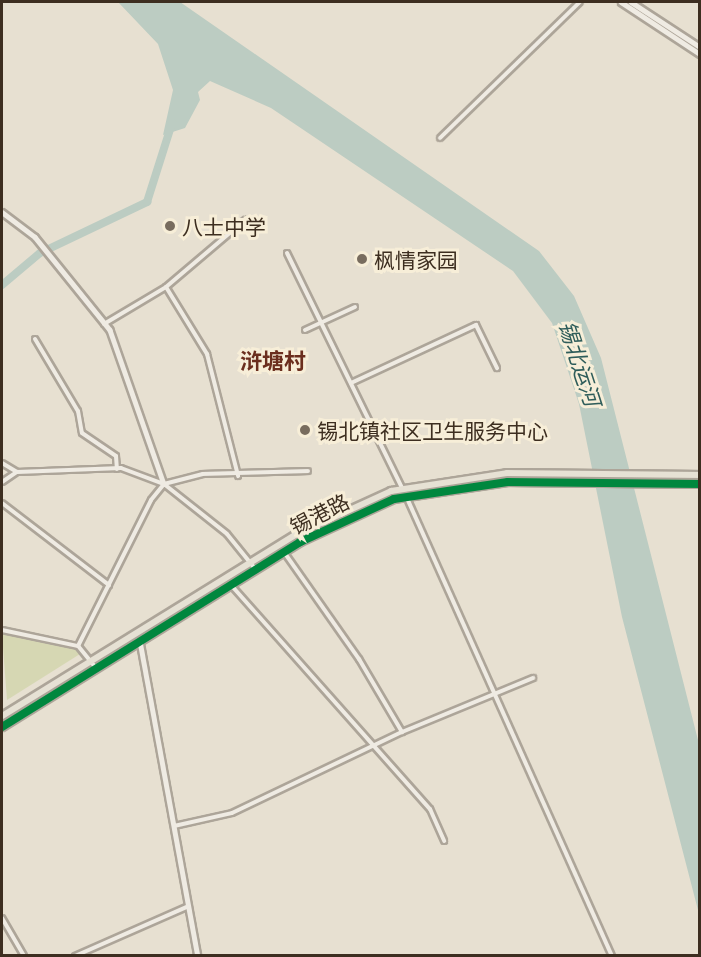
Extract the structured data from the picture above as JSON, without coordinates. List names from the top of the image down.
{
  "streets": {
    "main road": ["锡港路"]
  },
  "districts": ["浒塘村"],
  "water": ["锡北运河"],
  "places": ["八士中学", "枫情家园", "锡北镇社区卫生服务中心"]
}
